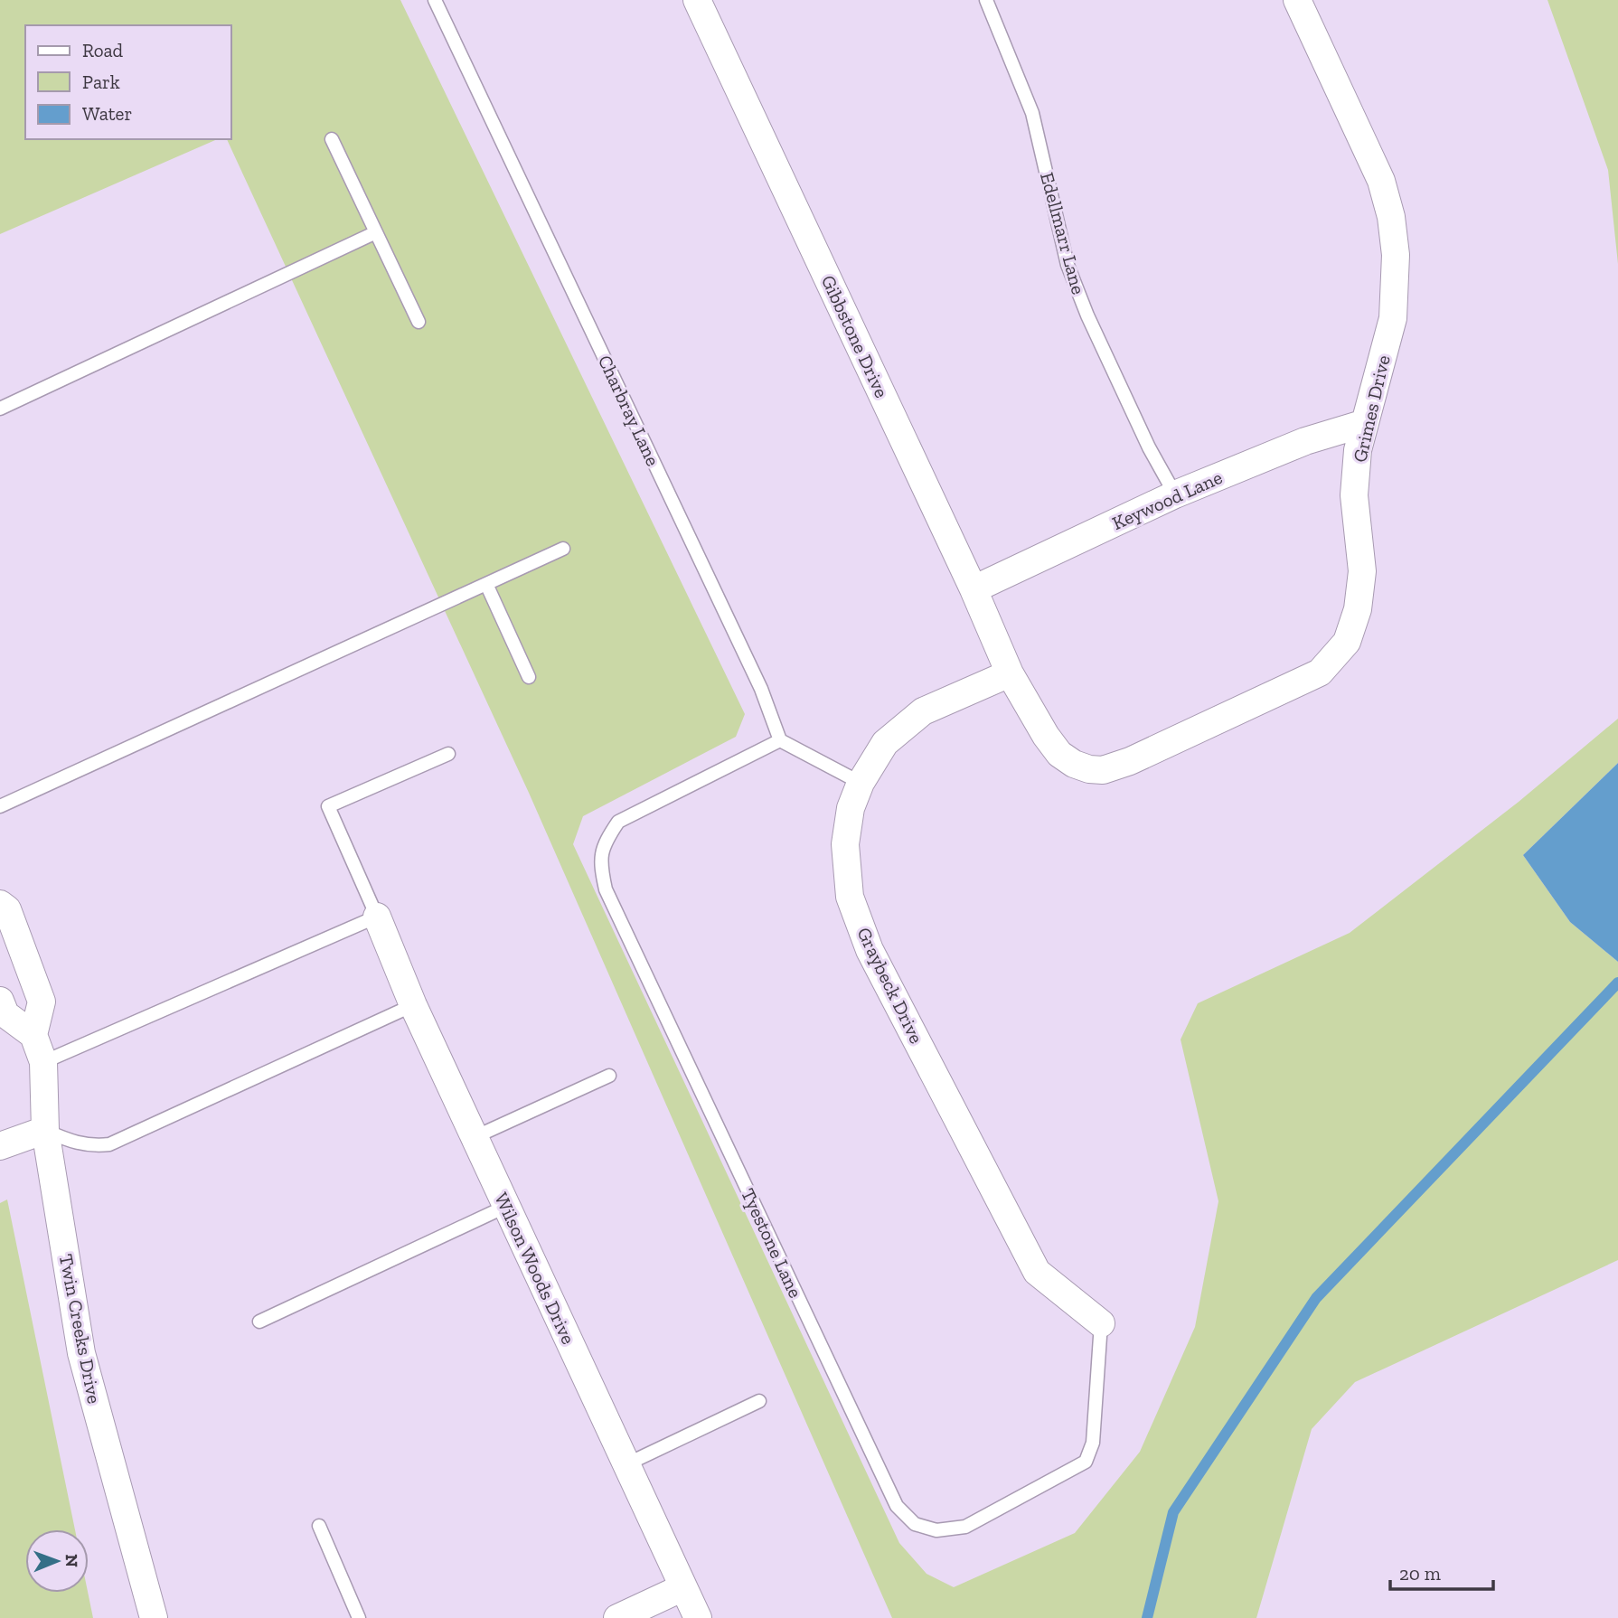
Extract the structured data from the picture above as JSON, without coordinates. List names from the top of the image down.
{
  "streets": {
    "street": [
      "Gibbstone Drive",
      "Grimes Drive",
      "Keywood Lane",
      "Graybeck Drive",
      "Wilson Woods Drive",
      "Twin Creeks Drive"
    ],
    "lane": ["Edellmarr Lane", "Charbray Lane", "Tyestone Lane"]
  },
  "crossings": [
    ["Edellmarr Lane", "Keywood Lane"],
    ["Gibbstone Drive", "Grimes Drive"],
    ["Gibbstone Drive", "Keywood Lane"],
    ["Gibbstone Drive", "Graybeck Drive"],
    ["Grimes Drive", "Keywood Lane"],
    ["Grimes Drive", "Graybeck Drive"],
    ["Charbray Lane", "Tyestone Lane"],
    ["Graybeck Drive", "Tyestone Lane"]
  ],
  "legend": ["Road", "Park", "Water"],
  "scale_bar": "20 m",
  "north": "right"
}
